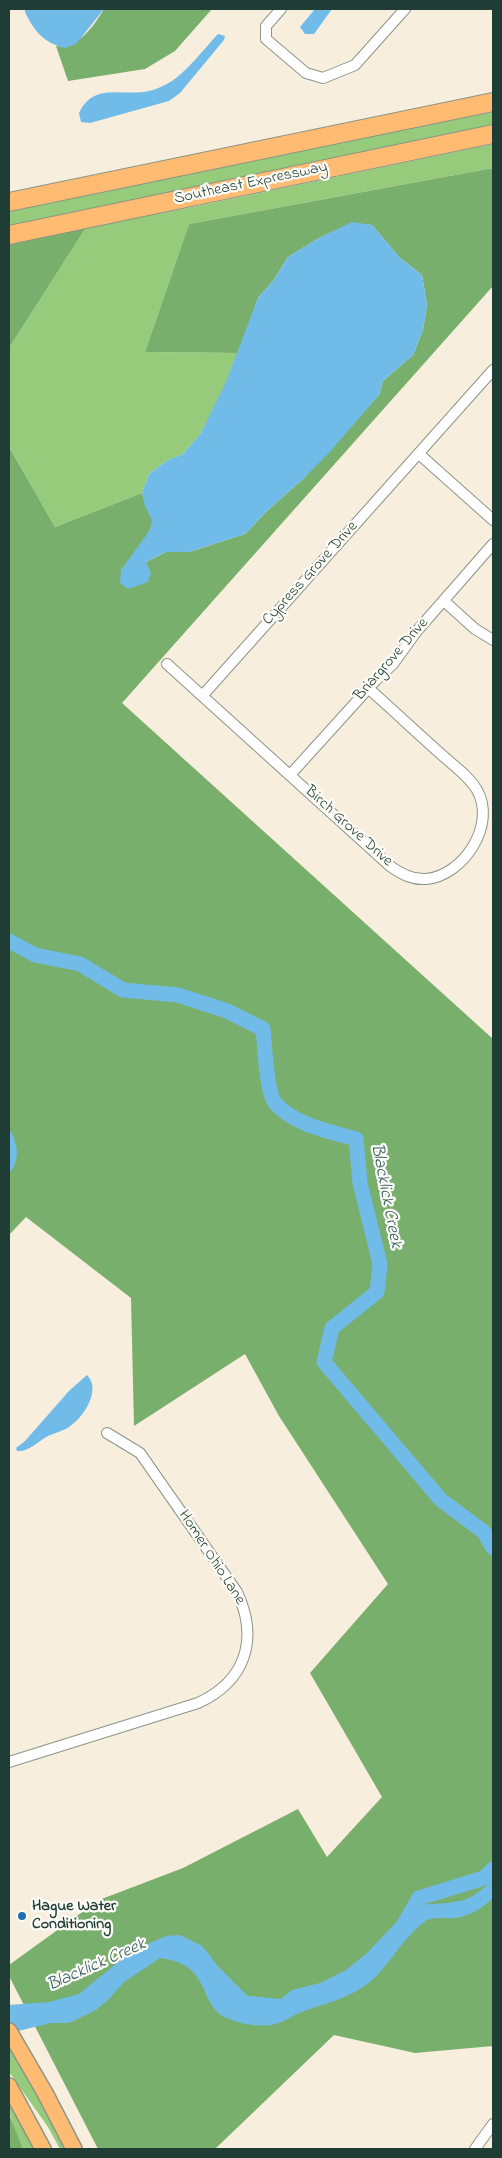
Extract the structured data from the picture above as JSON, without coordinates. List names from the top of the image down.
{
  "streets": {
    "highway": ["Southeast Expressway"],
    "street": [
      "Cypress Grove Drive",
      "Briargrove Drive",
      "Birch Grove Drive",
      "Homer Ohio Lane"
    ]
  },
  "crossings": [
    ["Cypress Grove Drive", "Birch Grove Drive"],
    ["Briargrove Drive", "Birch Grove Drive"]
  ],
  "water": ["Blacklick Creek"],
  "places": ["Hague Water Conditioning"]
}
